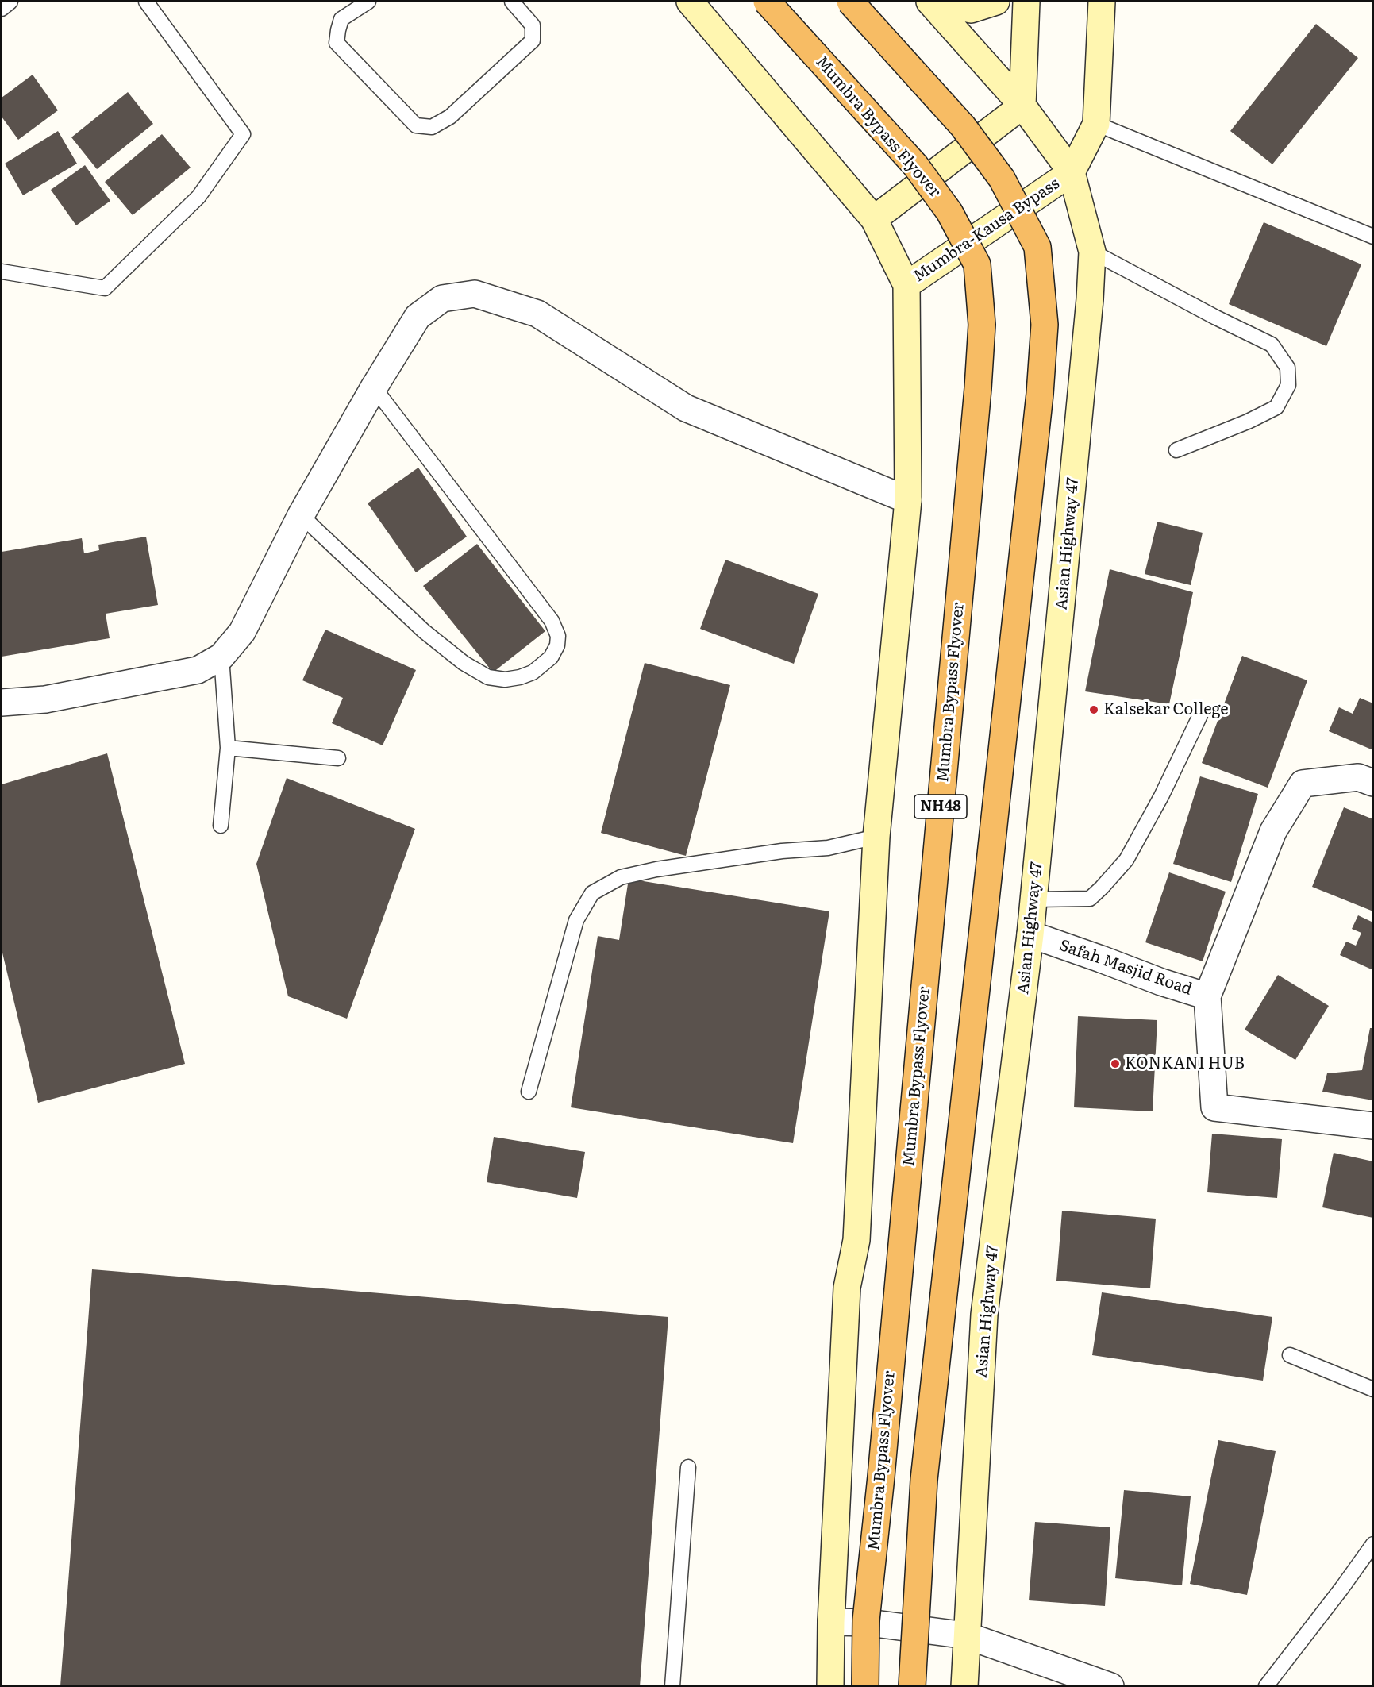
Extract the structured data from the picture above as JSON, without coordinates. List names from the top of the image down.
{
  "streets": {
    "highway": ["Mumbra Bypass Flyover", "NH48"],
    "main road": ["Mumbra-Kausa Bypass", "Asian Highway 47"],
    "street": ["Safah Masjid Road"]
  },
  "crossings": [
    ["Mumbra-Kausa Bypass", "Asian Highway 47"],
    ["Asian Highway 47", "Safah Masjid Road"]
  ],
  "places": ["Kalsekar College", "KONKANI HUB"]
}
